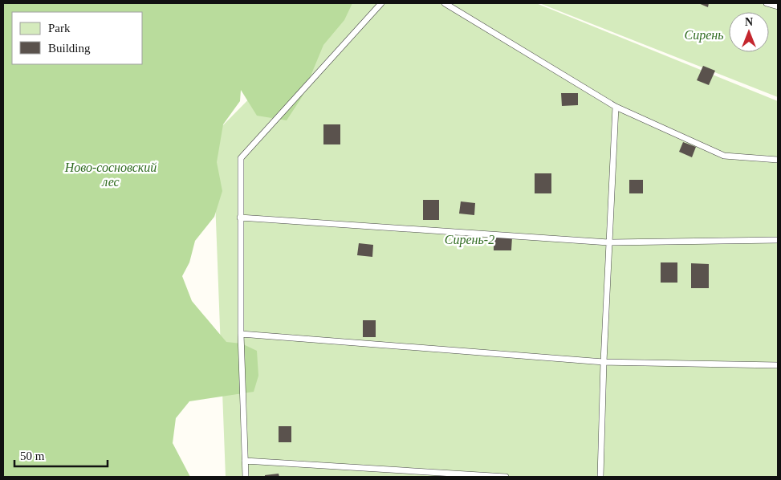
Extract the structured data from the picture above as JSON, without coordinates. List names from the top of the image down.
{
  "parks": ["Сирень", "Ново-сосновский лес", "Сирень-2"],
  "legend": ["Park", "Building"],
  "scale_bar": "50 m",
  "north": "top"
}
